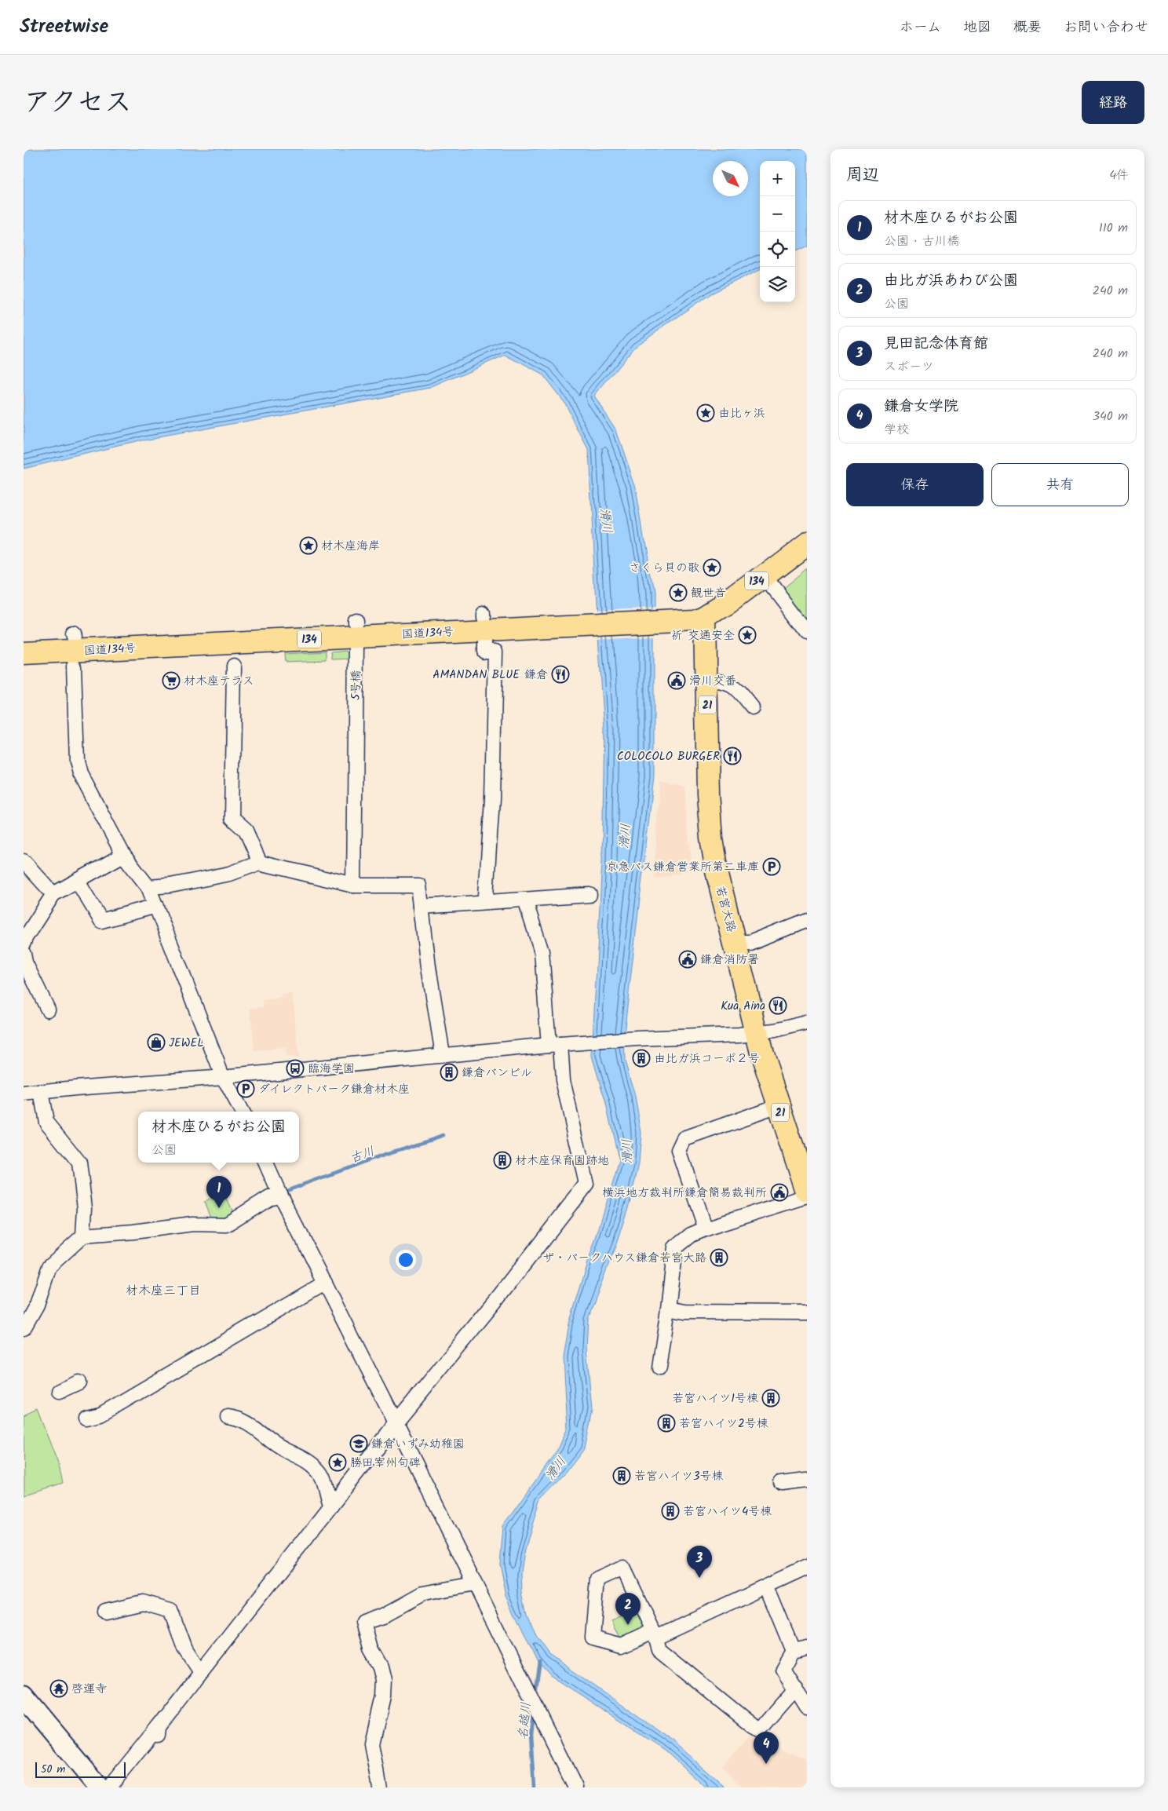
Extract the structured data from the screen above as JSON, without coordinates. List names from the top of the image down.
{
  "streets": {
    "main road": [
      "134",
      "国道134号",
      "21",
      "若宮大路"
    ],
    "street": ["5号橋"]
  },
  "crossings": [
    ["国道134号", "若宮大路"]
  ],
  "districts": ["材木座三丁目"],
  "water": ["滑川", "古川", "名越川"],
  "places": {
    "place": [
      "由比ヶ浜",
      "材木座海岸",
      "さくら貝の歌",
      "観世音",
      "祈 交通安全",
      "勝田宰州句碑"
    ],
    "restaurant": ["AMANDAN BLUE 鎌倉", "COLOCOLO BURGER", "Kua Aina"],
    "supermarket": ["材木座テラス"],
    "public building": ["滑川交番", "鎌倉消防署", "横浜地方裁判所鎌倉簡易裁判所"],
    "parking": ["京急バス鎌倉営業所第二車庫", "ダイレクトパーク鎌倉材木座"],
    "shop": ["JEWEL"],
    "building": [
      "由比ガ浜コーポ２号",
      "鎌倉バンビル",
      "材木座保育園跡地",
      "ザ・パークハウス鎌倉若宮大路",
      "若宮ハイツ1号棟",
      "若宮ハイツ2号棟",
      "若宮ハイツ3号棟",
      "若宮ハイツ4号棟"
    ],
    "bus stop": ["臨海学園"],
    "school or university": ["鎌倉いずみ幼稚園"],
    "temple": ["啓運寺"]
  },
  "scale_bar": "50 m",
  "north": "bottom right",
  "page": {
    "header": "Streetwise",
    "nav": [
      "ホーム",
      "地図",
      "概要",
      "お問い合わせ"
    ],
    "title": "アクセス",
    "buttons": [
      "経路",
      ["保存", "共有"]
    ],
    "heading": ["周辺", "4件"],
    "map_buttons": ["+", "−"],
    "list": [
      {
        "mark": "1",
        "name": "材木座ひるがお公園",
        "note": "公園 · 古川橋",
        "value": "110 m"
      },
      {
        "mark": "2",
        "name": "由比ガ浜あわび公園",
        "note": "公園",
        "value": "240 m"
      },
      {
        "mark": "3",
        "name": "見田記念体育館",
        "note": "スポーツ",
        "value": "240 m"
      },
      {
        "mark": "4",
        "name": "鎌倉女学院",
        "note": "学校",
        "value": "340 m"
      }
    ],
    "popup": ["材木座ひるがお公園", "公園"],
    "pins": [
      "1",
      "3",
      "2",
      "4"
    ],
    "scale": "50 m"
  }
}
